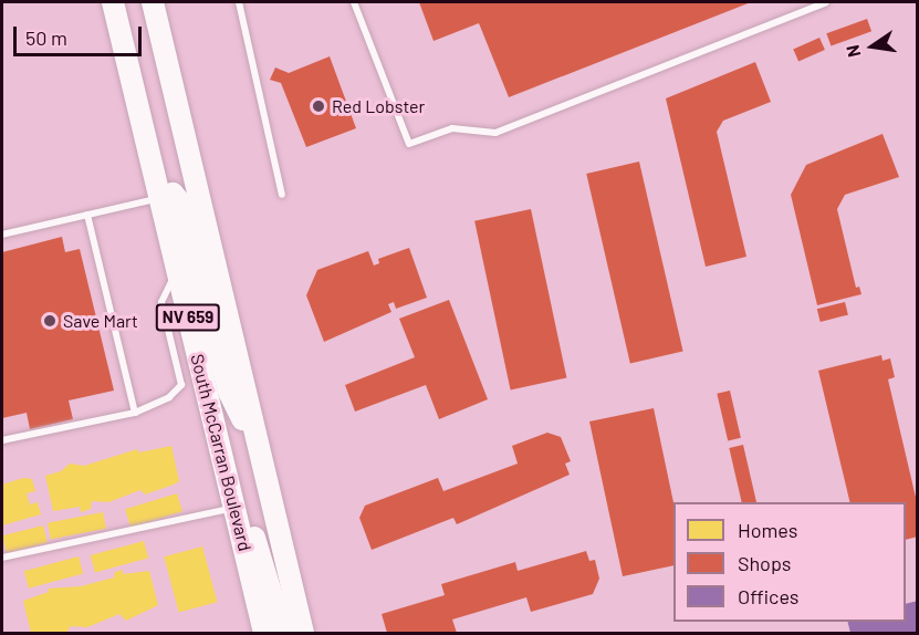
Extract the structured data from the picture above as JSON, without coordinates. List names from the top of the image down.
{
  "streets": {
    "main road": ["NV 659", "South McCarran Boulevard"]
  },
  "places": ["Red Lobster", "Save Mart"],
  "legend": ["Homes", "Shops", "Offices"],
  "scale_bar": "50 m",
  "north": "left"
}
